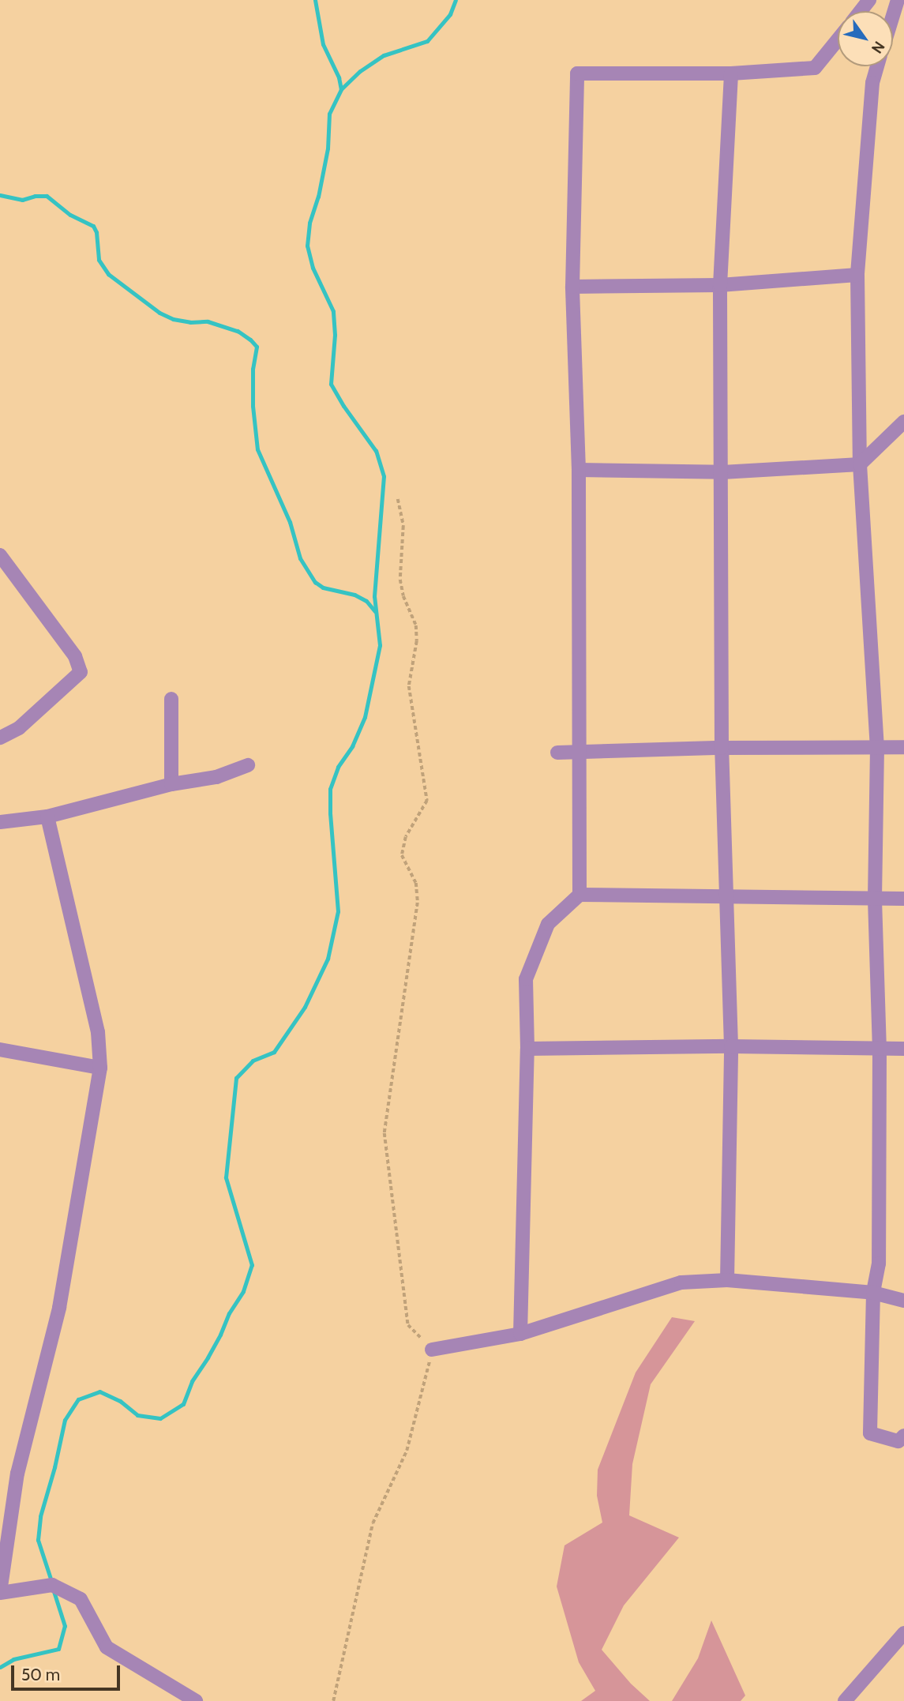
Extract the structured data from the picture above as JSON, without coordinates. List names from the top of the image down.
{
  "scale_bar": "50 m",
  "north": "bottom right"
}
